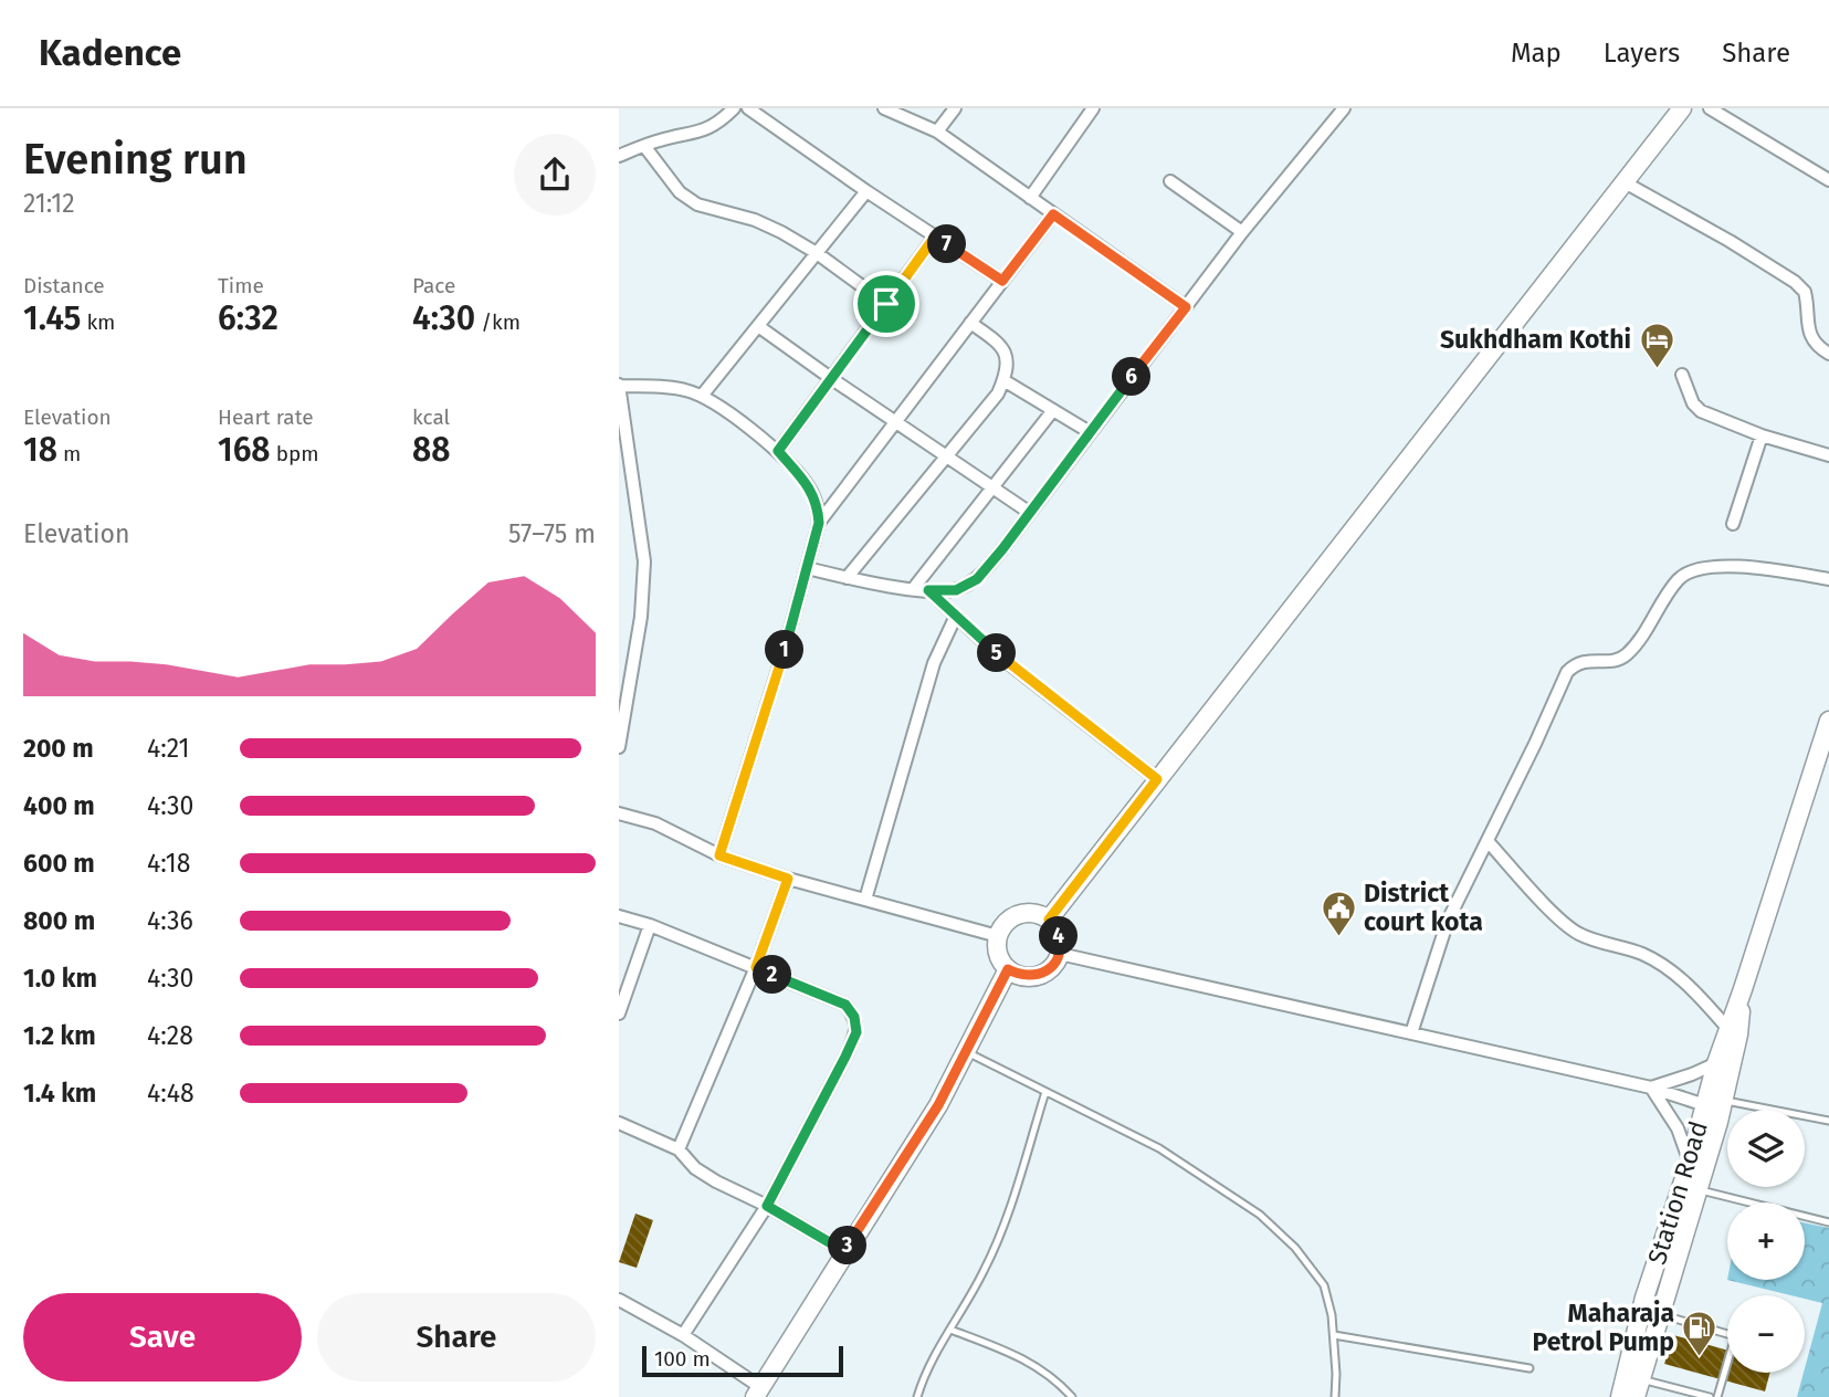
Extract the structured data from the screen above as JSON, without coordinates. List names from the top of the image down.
{
  "streets": {
    "street": ["Station Road"]
  },
  "places": {
    "hotel": ["Sukhdham Kothi"],
    "public building": ["District court kota"],
    "fuel station": ["Maharaja Petrol Pump"]
  },
  "scale_bar": "100 m",
  "page": {
    "header": "Kadence",
    "nav": ["Map", "Layers", "Share"],
    "heading": ["Evening run", "21:12"],
    "pins": [
      "7",
      "6",
      "1",
      "5",
      "4",
      "2",
      "3"
    ],
    "stats": [
      ["Distance", "1.45 km"],
      ["Time", "6:32"],
      ["Pace", "4:30 /km"],
      ["Elevation", "18 m"],
      ["Heart rate", "168 bpm"],
      ["kcal", "88"]
    ],
    "chart": ["Elevation", "57–75 m"],
    "list": [
      {
        "name": "200 m",
        "note": "4:21"
      },
      {
        "name": "400 m",
        "note": "4:30"
      },
      {
        "name": "600 m",
        "note": "4:18"
      },
      {
        "name": "800 m",
        "note": "4:36"
      },
      {
        "name": "1.0 km",
        "note": "4:30"
      },
      {
        "name": "1.2 km",
        "note": "4:28"
      },
      {
        "name": "1.4 km",
        "note": "4:48"
      }
    ],
    "map_buttons": ["+", "−"],
    "buttons": ["Save", "Share"],
    "scale": "100 m"
  }
}
